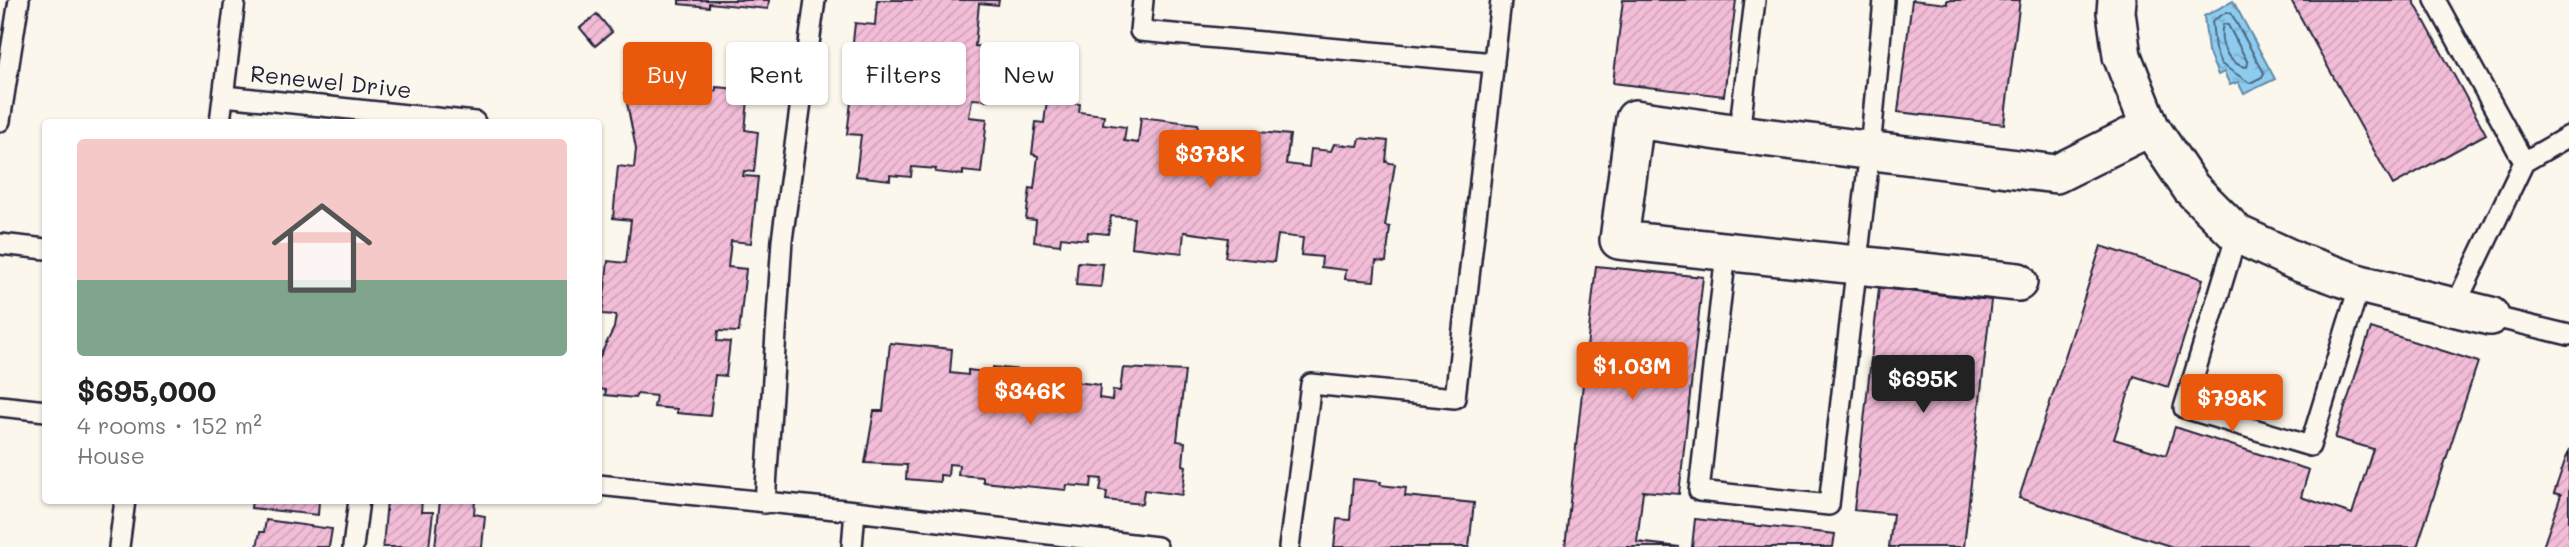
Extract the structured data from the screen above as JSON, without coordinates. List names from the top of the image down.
{
  "streets": {
    "lane": ["Renewel Drive"]
  },
  "page": {
    "chip": [
      "Buy",
      "Rent",
      "Filters",
      "New"
    ],
    "list": [
      {
        "name": "$695,000",
        "note": "4 rooms · 152 m² · House"
      }
    ],
    "price": [
      "$378K",
      "$1.03M",
      "$695K",
      "$346K",
      "$798K"
    ]
  }
}
